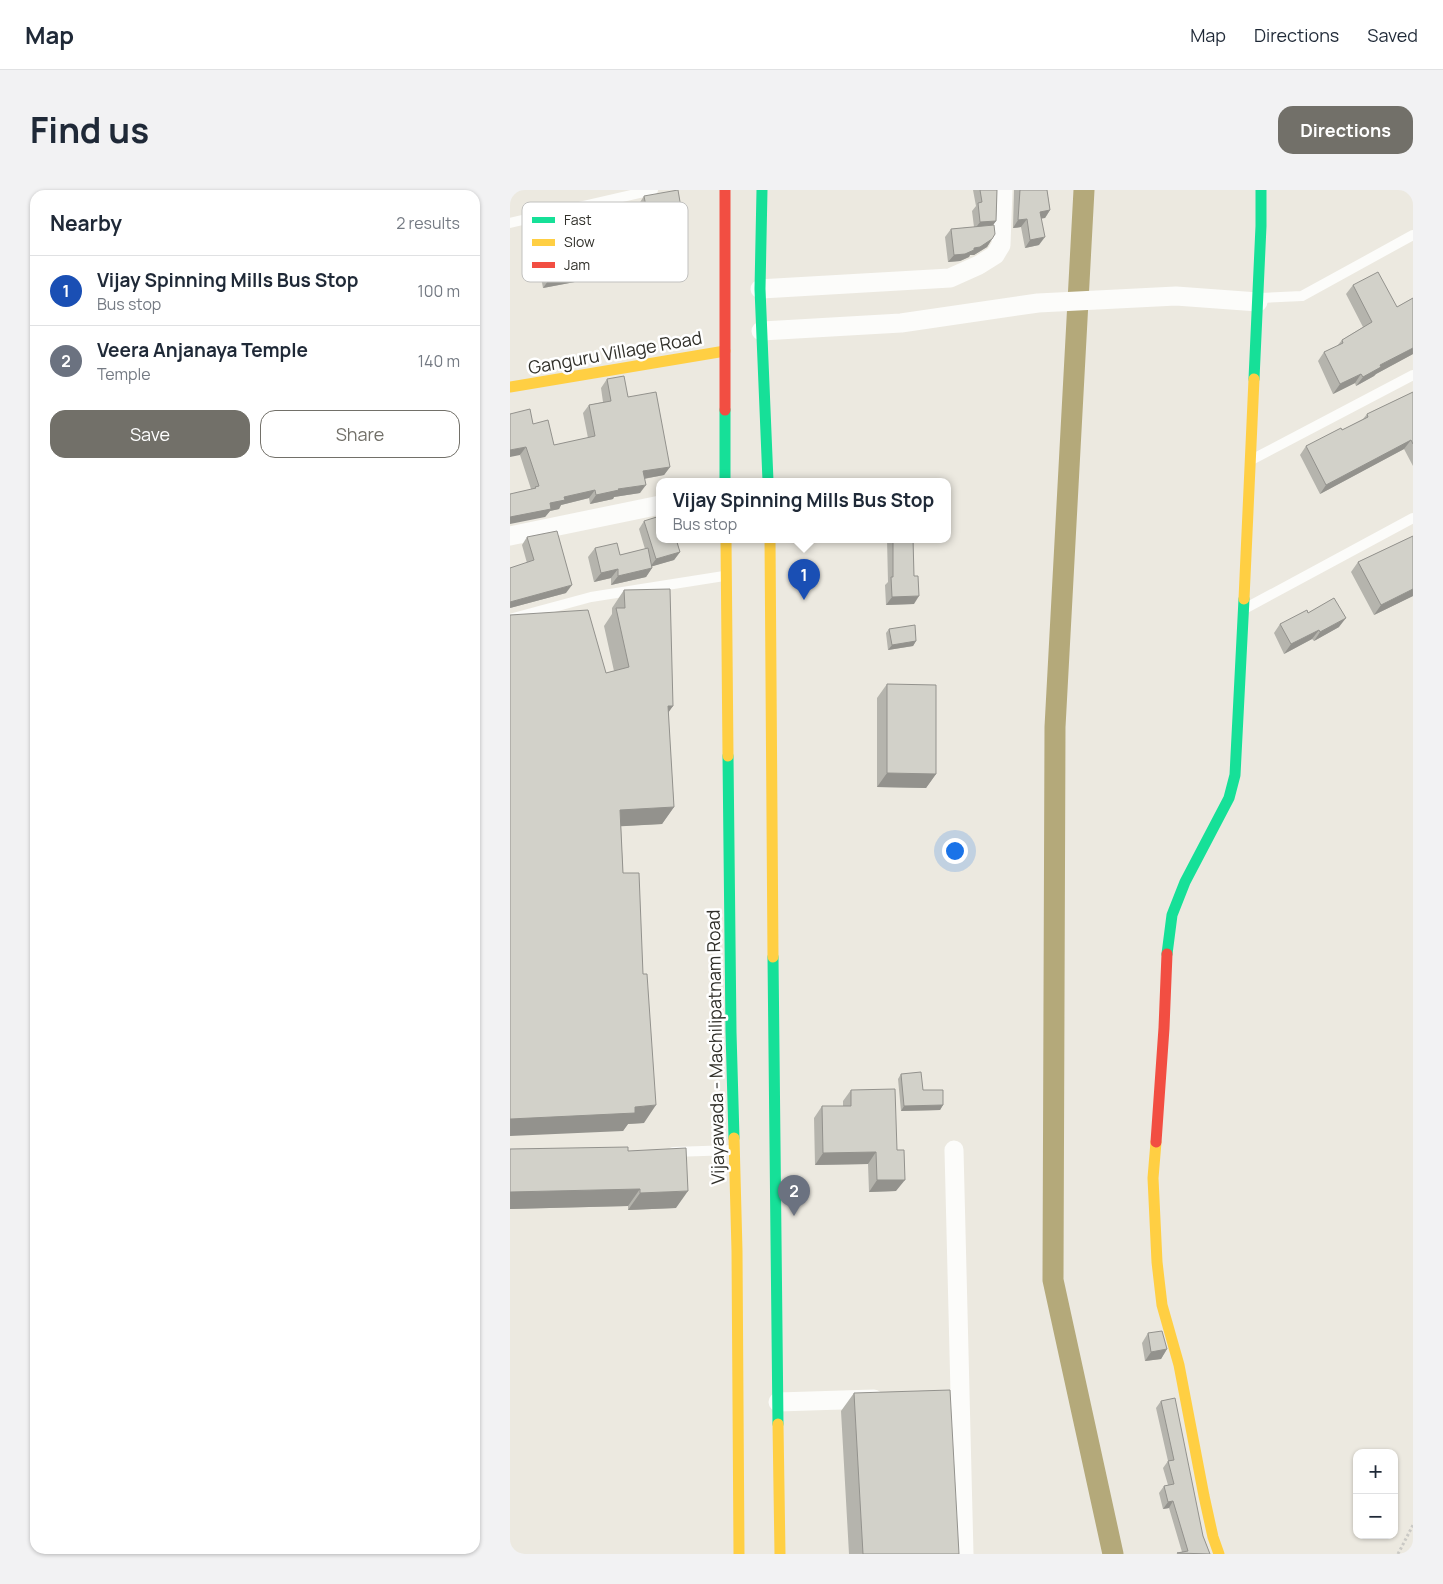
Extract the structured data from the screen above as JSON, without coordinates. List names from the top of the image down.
{
  "streets": {
    "main road": ["Ganguru Village Road", "Vijayawada - Machilipatnam Road"]
  },
  "legend": ["Fast", "Slow", "Jam"],
  "page": {
    "header": "Map",
    "nav": ["Map", "Directions", "Saved"],
    "title": "Find us",
    "buttons": [
      "Directions",
      ["Save", "Share"]
    ],
    "heading": ["Nearby", "2 results"],
    "list": [
      {
        "mark": "1",
        "name": "Vijay Spinning Mills Bus Stop",
        "note": "Bus stop",
        "value": "100 m"
      },
      {
        "mark": "2",
        "name": "Veera Anjanaya Temple",
        "note": "Temple",
        "value": "140 m"
      }
    ],
    "popup": ["Vijay Spinning Mills Bus Stop", "Bus stop"],
    "pins": ["1", "2"],
    "map_buttons": ["+", "−"]
  }
}
